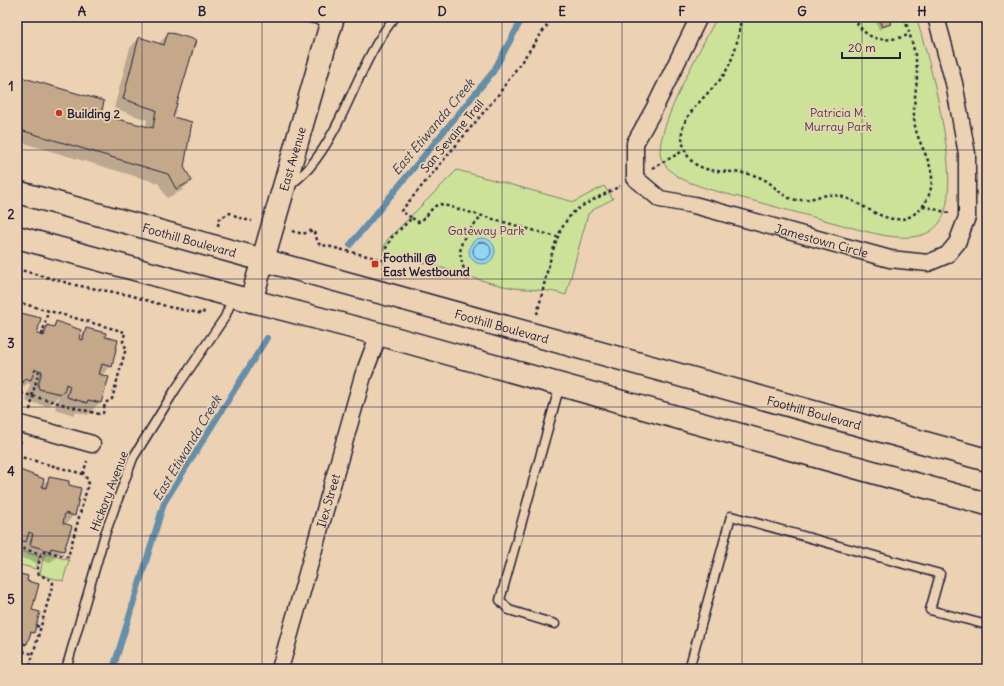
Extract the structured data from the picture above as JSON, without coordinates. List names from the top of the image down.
{
  "streets": {
    "main road": ["East Avenue", "Foothill Boulevard"],
    "street": ["Jamestown Circle", "Ilex Street"],
    "lane": ["Hickory Avenue"],
    "path": ["San Sevaine Trail"]
  },
  "crossings": [
    ["East Avenue", "Foothill Boulevard"],
    ["East Avenue", "Hickory Avenue"]
  ],
  "water": ["East Etiwanda Creek"],
  "parks": ["Patricia M. Murray Park", "Gateway Park"],
  "places": {
    "other": ["Building 2"],
    "transit": ["Foothill @ East Westbound"]
  },
  "scale_bar": "20 m",
  "grid": {
    "columns": [
      "A",
      "B",
      "C",
      "D",
      "E",
      "F",
      "G",
      "H"
    ],
    "rows": [
      "1",
      "2",
      "3",
      "4",
      "5"
    ]
  }
}
